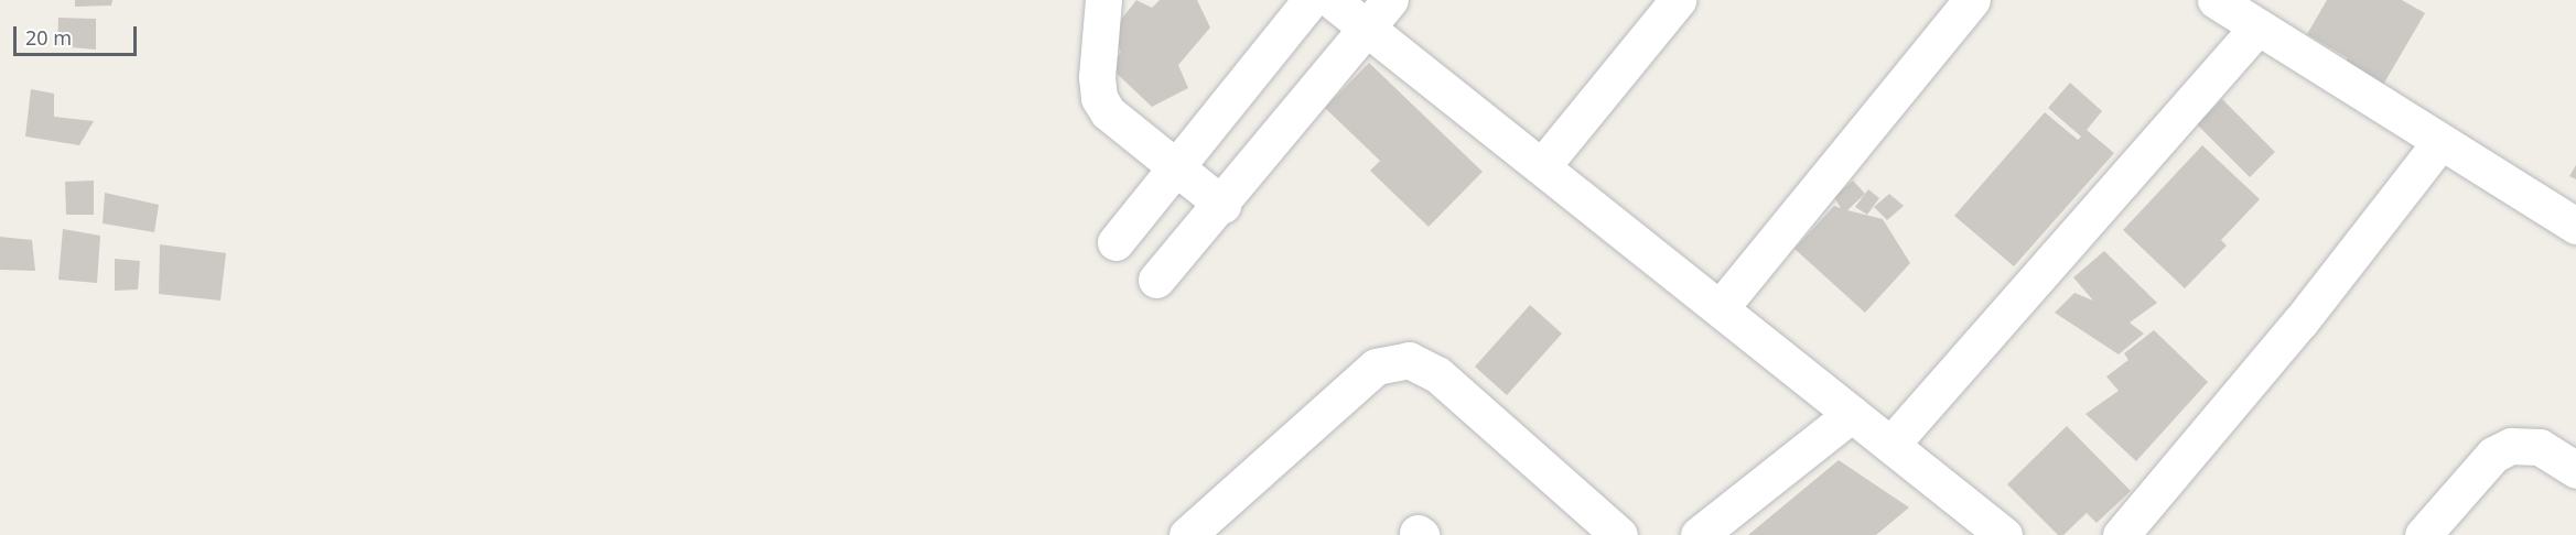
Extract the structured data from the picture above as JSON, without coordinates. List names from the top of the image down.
{
  "scale_bar": "20 m"
}
